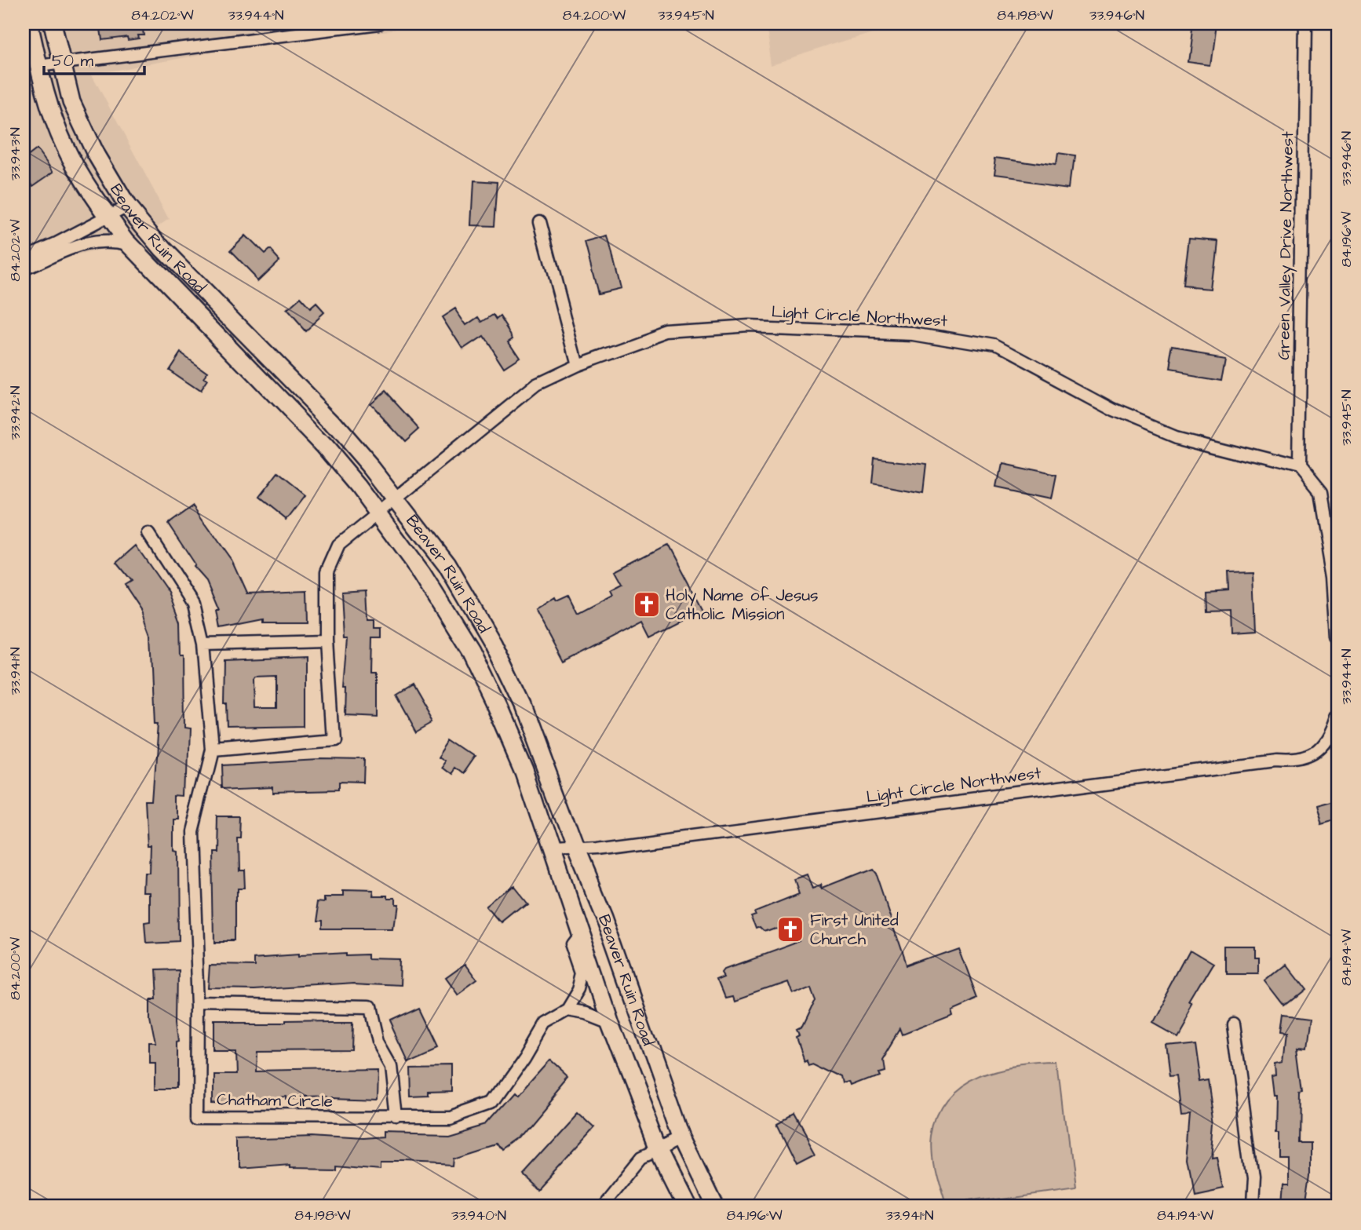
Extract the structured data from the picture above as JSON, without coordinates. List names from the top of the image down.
{
  "streets": {
    "main road": ["Beaver Ruin Road"],
    "street": ["Green Valley Drive Northwest", "Light Circle Northwest", "Chatham Circle"]
  },
  "crossings": [
    ["Beaver Ruin Road", "Light Circle Northwest"],
    ["Green Valley Drive Northwest", "Light Circle Northwest"]
  ],
  "places": {
    "church": ["Holy Name of Jesus Catholic Mission", "First United Church"]
  },
  "scale_bar": "50 m",
  "coordinates": [
    "84.202°W",
    "33.944°N",
    "84.200°W",
    "33.945°N",
    "84.198°W",
    "33.946°N",
    "33.943°N",
    "84.196°W",
    "33.942°N",
    "33.941°N",
    "84.194°W",
    "33.940°N"
  ]
}
